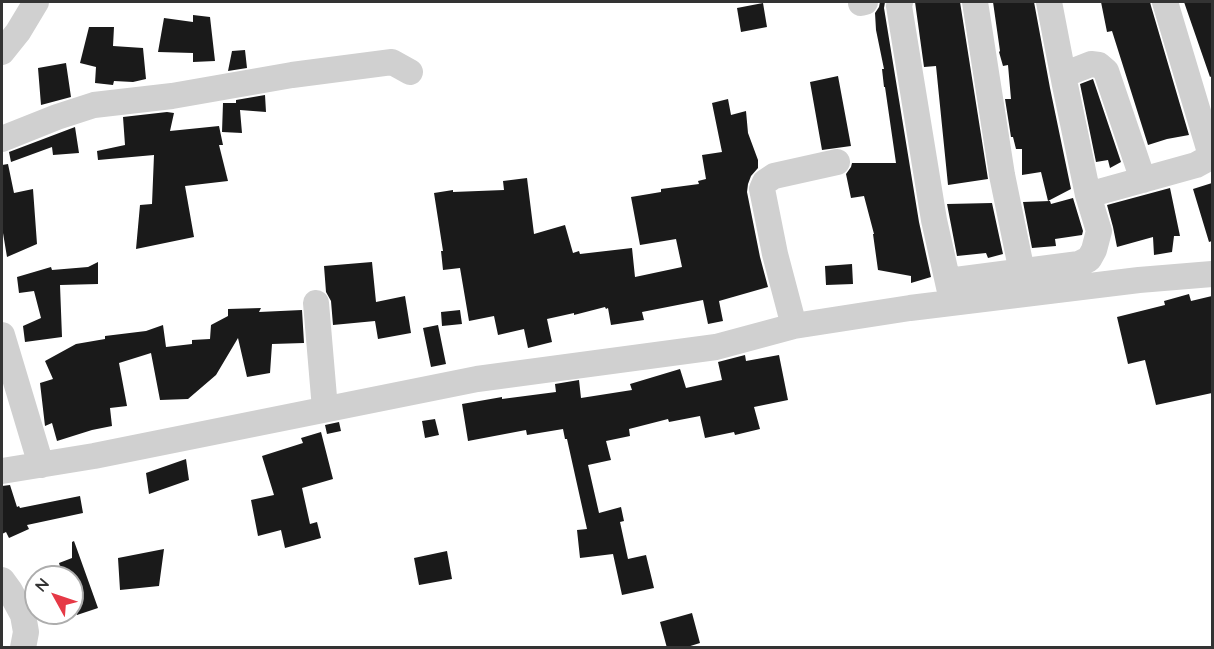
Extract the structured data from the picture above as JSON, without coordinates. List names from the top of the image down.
{
  "north": "top left"
}
